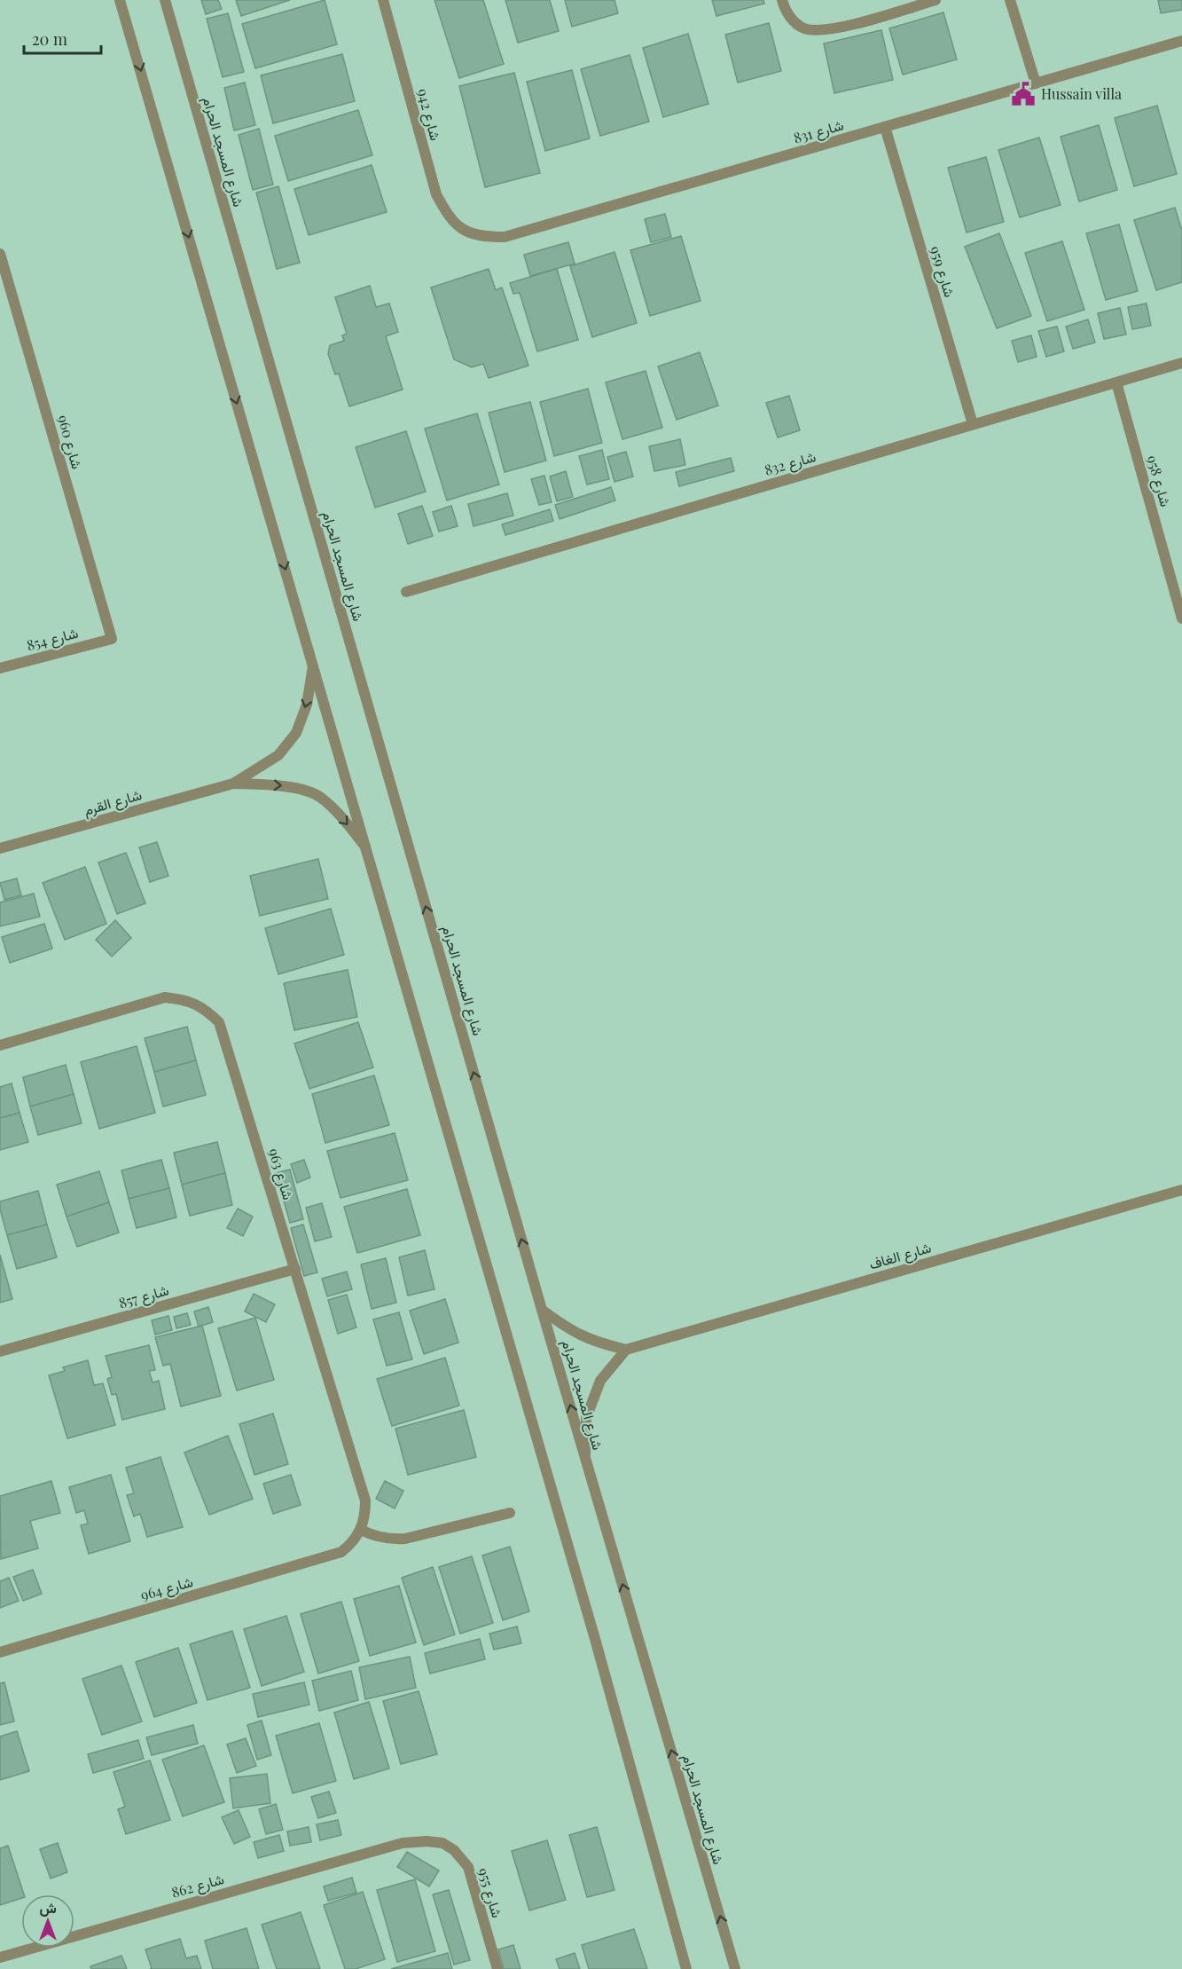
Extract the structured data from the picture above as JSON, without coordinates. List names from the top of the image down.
{
  "streets": {
    "street": [
      "شارع 942",
      "شارع 831",
      "شارع المسجد الحرام",
      "شارع 959",
      "شارع 960",
      "شارع 832",
      "شارع 958",
      "شارع 854",
      "شارع القرم",
      "شارع 963",
      "شارع الغاف",
      "شارع 857",
      "شارع 964",
      "شارع 862",
      "شارع 955"
    ]
  },
  "crossings": [
    ["شارع 942", "شارع 831"],
    ["شارع 831", "شارع 959"],
    ["شارع المسجد الحرام", "شارع الغاف"],
    ["شارع 959", "شارع 832"],
    ["شارع 960", "شارع 854"],
    ["شارع 832", "شارع 958"],
    ["شارع 963", "شارع 857"],
    ["شارع 963", "شارع 964"],
    ["شارع 862", "شارع 955"]
  ],
  "places": {
    "public building": ["Hussain villa"]
  },
  "scale_bar": "20 m",
  "north": "top"
}
